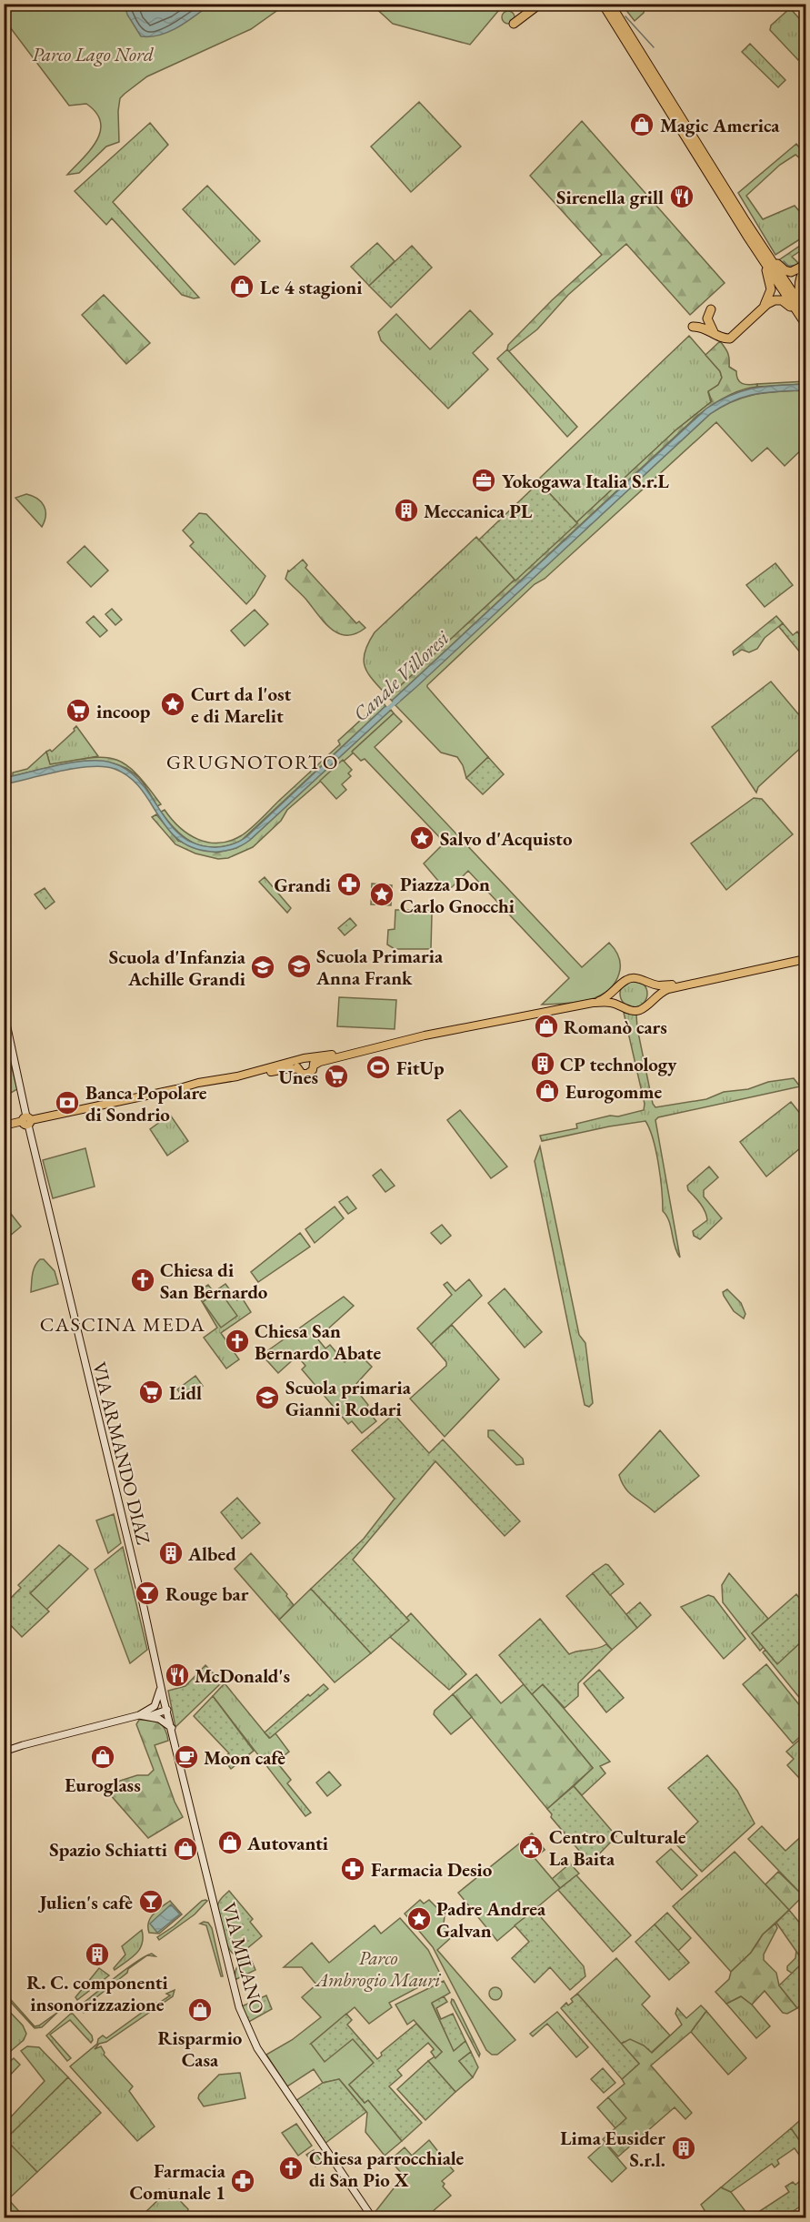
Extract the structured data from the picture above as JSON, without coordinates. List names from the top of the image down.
{
  "streets": {
    "main road": ["VIA ARMANDO DIAZ", "VIA MILANO"]
  },
  "crossings": [
    ["VIA ARMANDO DIAZ", "VIA MILANO"]
  ],
  "districts": ["GRUGNOTORTO", "CASCINA MEDA"],
  "water": ["Canale Villoresi"],
  "parks": ["Parco Lago Nord", "Parco Ambrogio Mauri"],
  "places": {
    "shop": [
      "Magic America",
      "Le 4 stagioni",
      "Romanò cars",
      "Eurogomme",
      "Euroglass",
      "Autovanti",
      "Spazio Schiatti",
      "Risparmio Casa"
    ],
    "restaurant": ["Sirenella grill", "McDonald's"],
    "office": ["Yokogawa Italia S.r.L"],
    "building": [
      "Meccanica PL",
      "CP technology",
      "Albed",
      "R. C. componenti insonorizzazione",
      "Lima Eusider S.r.l."
    ],
    "place": [
      "Curt da l'ost e di Marelit",
      "Salvo d'Acquisto",
      "Piazza Don Carlo Gnocchi",
      "Padre Andrea Galvan"
    ],
    "supermarket": ["incoop", "Unes", "Lidl"],
    "pharmacy": ["Grandi", "Farmacia Desio", "Farmacia Comunale 1"],
    "school or university": ["Scuola Primaria Anna Frank", "Scuola d'Infanzia Achille Grandi", "Scuola primaria Gianni Rodari"],
    "sports": ["FitUp"],
    "bank": ["Banca Popolare di Sondrio"],
    "church": ["Chiesa di San Bernardo", "Chiesa San Bernardo Abate", "Chiesa parrocchiale di San Pio X"],
    "bar": ["Rouge bar", "Julien's cafè"],
    "cafe": ["Moon cafè"],
    "public building": ["Centro Culturale La Baita"]
  }
}
